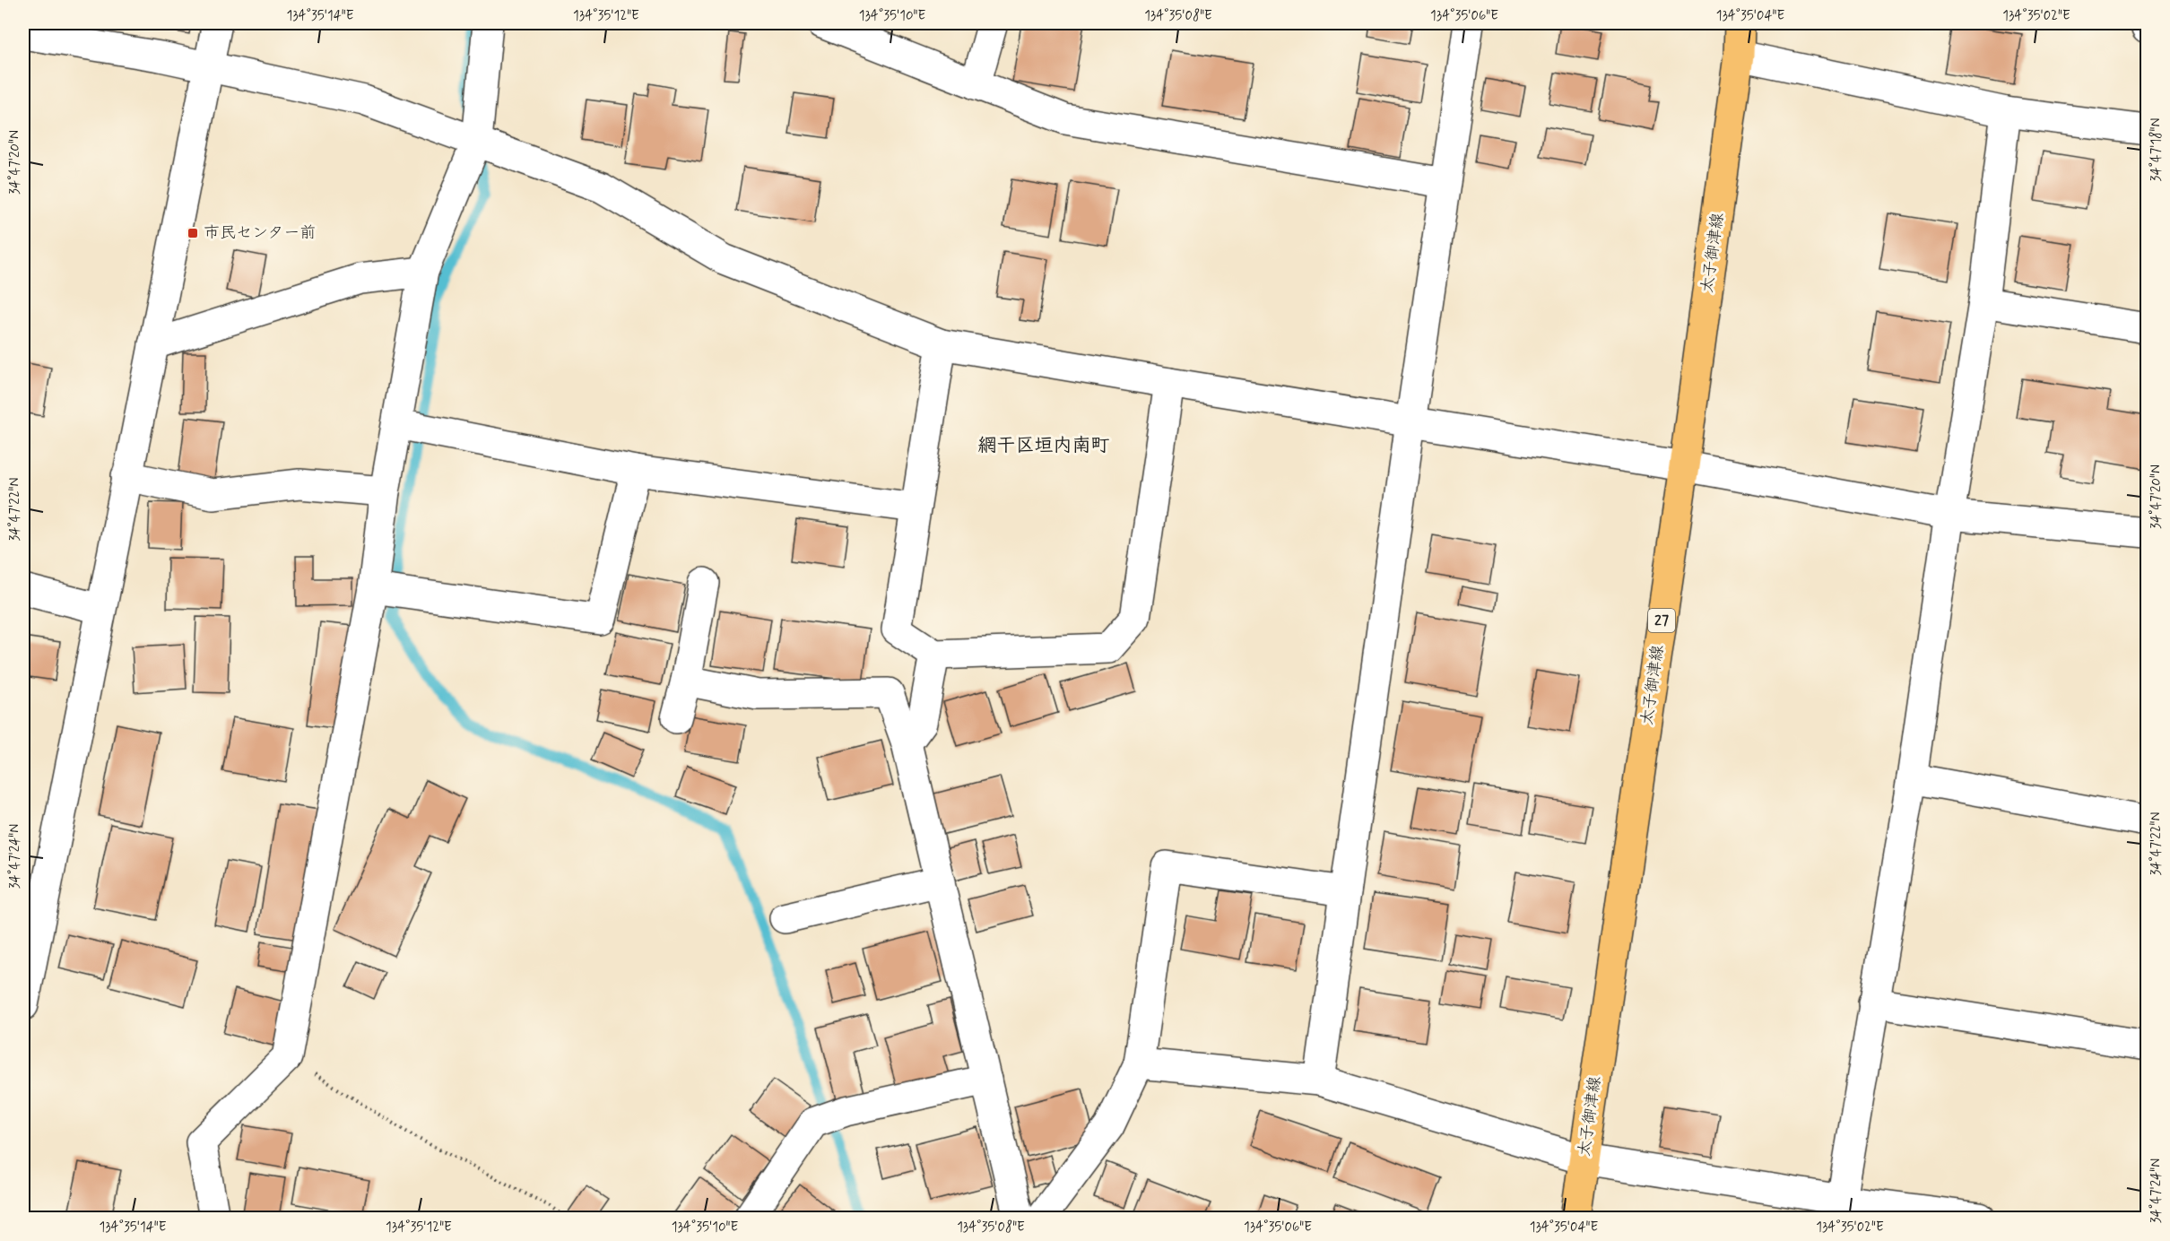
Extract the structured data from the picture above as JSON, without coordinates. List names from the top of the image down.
{
  "streets": {
    "main road": ["太子御津線", "27"]
  },
  "districts": ["網干区垣内南町"],
  "places": {
    "transit": ["市民センター前"]
  },
  "coordinates": [
    "134°35'14\"E",
    "134°35'12\"E",
    "134°35'10\"E",
    "134°35'08\"E",
    "134°35'06\"E",
    "134°35'04\"E",
    "134°35'02\"E",
    "34°47'18\"N",
    "34°47'20\"N",
    "34°47'22\"N",
    "34°47'24\"N"
  ]
}
